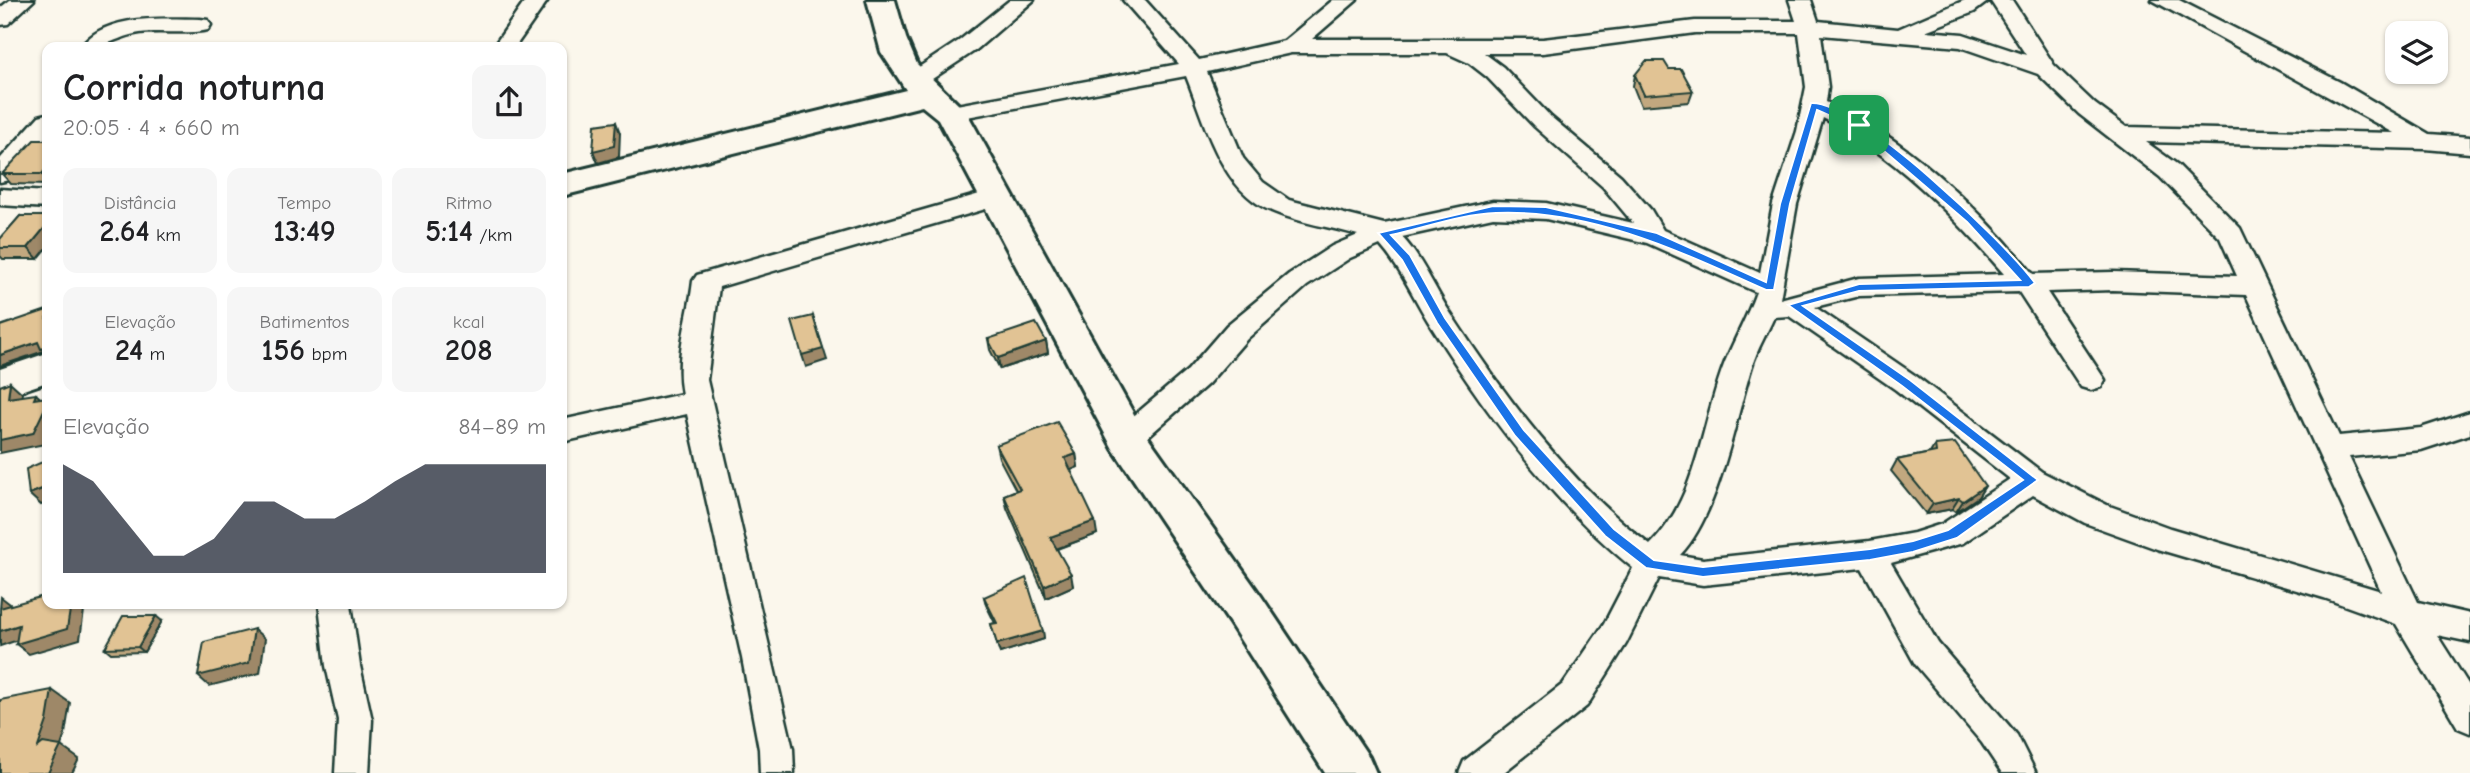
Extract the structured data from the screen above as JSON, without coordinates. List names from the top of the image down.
{
  "page": {
    "heading": ["Corrida noturna", "20:05 · 4 × 660 m"],
    "stats": [
      ["Distância", "2.64 km"],
      ["Tempo", "13:49"],
      ["Ritmo", "5:14 /km"],
      ["Elevação", "24 m"],
      ["Batimentos", "156 bpm"],
      ["kcal", "208"]
    ],
    "chart": ["Elevação", "84–89 m"]
  }
}
